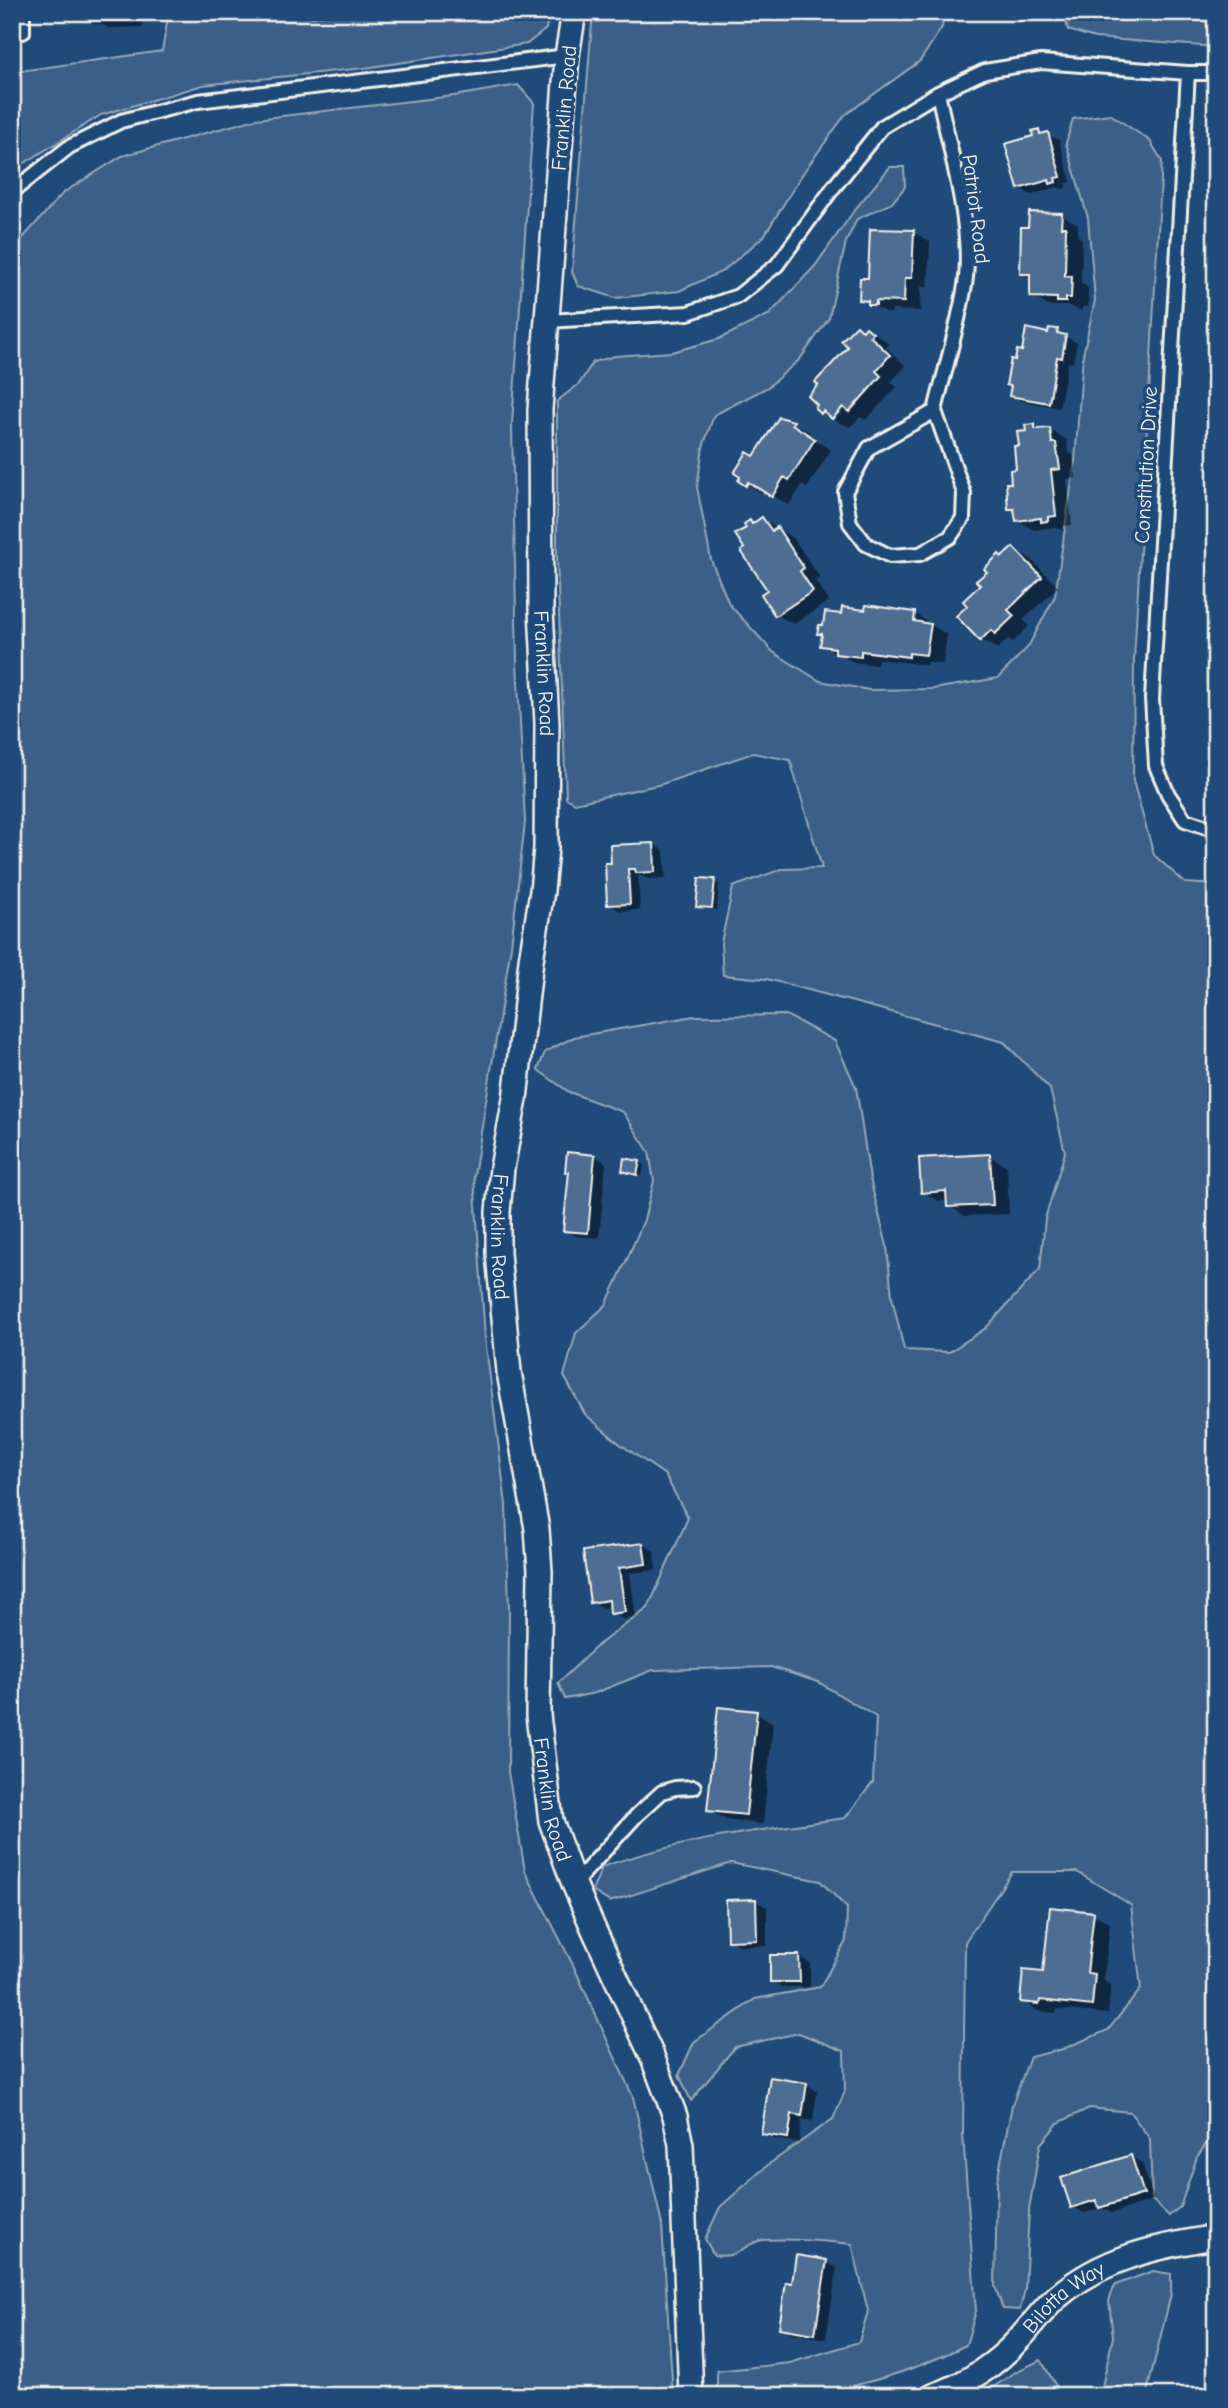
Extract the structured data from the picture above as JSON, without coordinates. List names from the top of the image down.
{
  "streets": {
    "street": ["Franklin Road", "Bilotta Way"],
    "lane": ["Patriot Road", "Constitution Drive"]
  }
}
